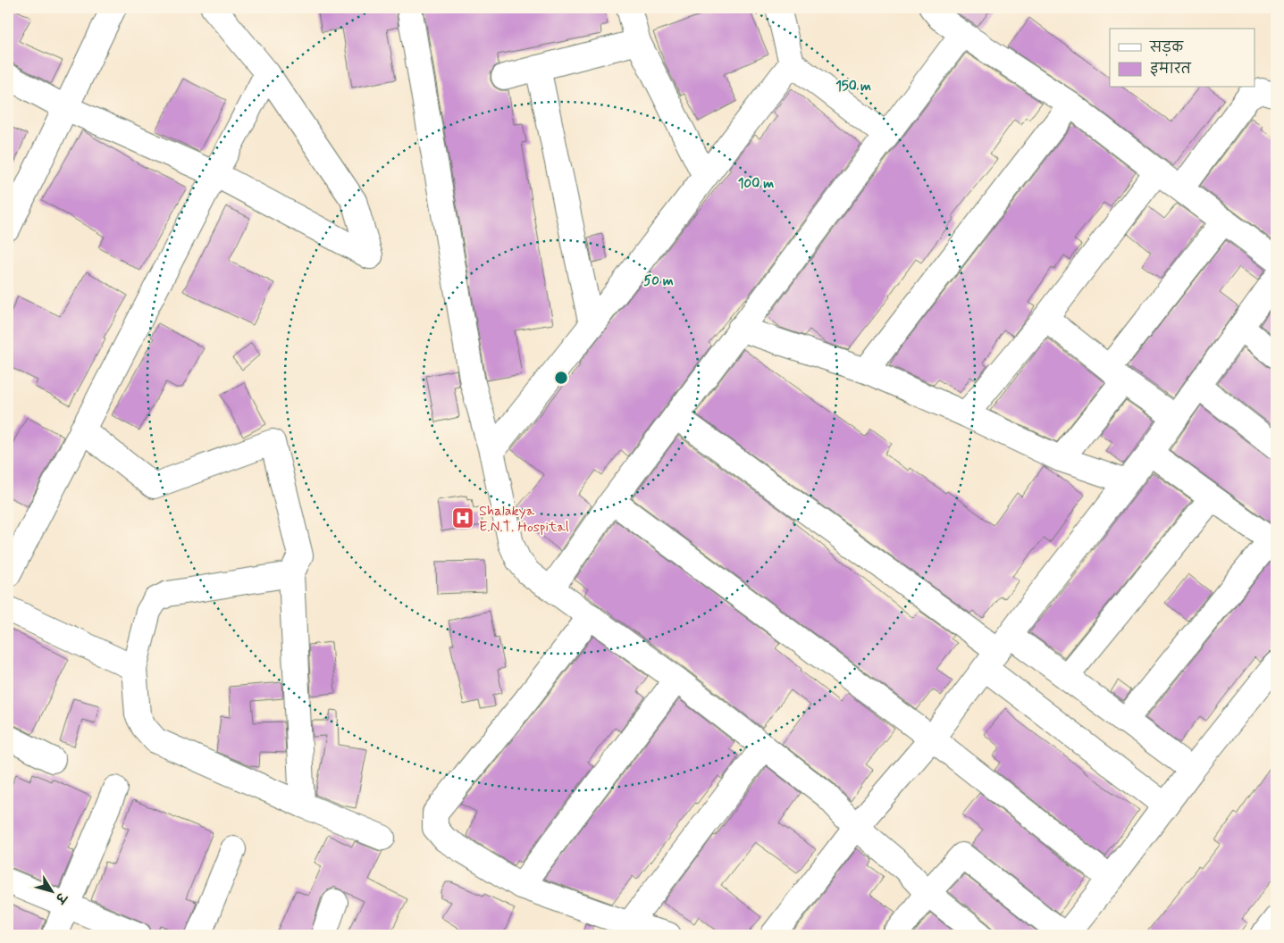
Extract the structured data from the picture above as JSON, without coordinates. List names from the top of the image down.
{
  "places": {
    "hospital": ["Shalakya E.N.T. Hospital"]
  },
  "legend": ["सड़क", "इमारत"],
  "north": "bottom right",
  "rings": ["150 m", "100 m", "50 m"]
}
